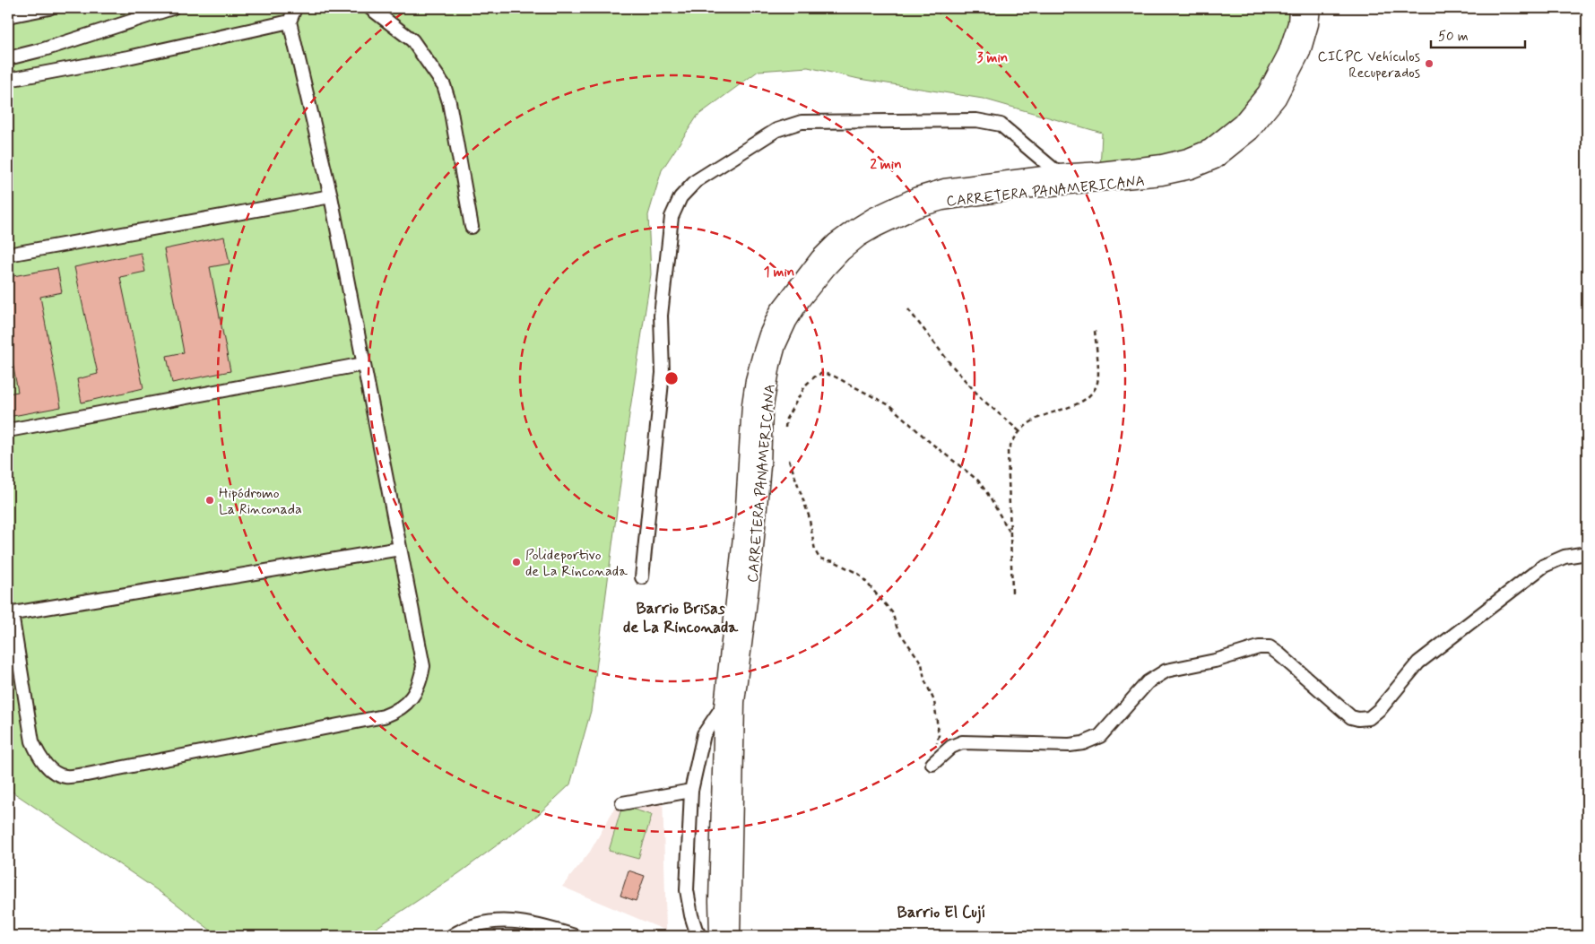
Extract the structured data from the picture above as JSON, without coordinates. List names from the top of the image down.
{
  "streets": {
    "main road": ["CARRETERA PANAMERICANA"]
  },
  "districts": ["Barrio Brisas de La Rinconada", "Barrio El Cují"],
  "places": ["CICPC Vehículos Recuperados", "Hipódromo La Rinconada", "Polideportivo de La Rinconada"],
  "scale_bar": "50 m",
  "rings": ["3 min", "2 min", "1 min"]
}
